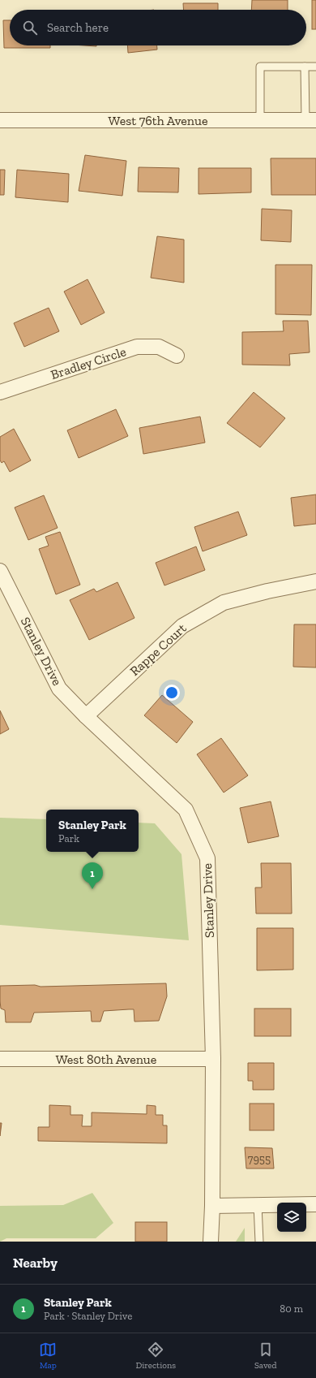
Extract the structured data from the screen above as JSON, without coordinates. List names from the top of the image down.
{
  "streets": {
    "street": [
      "West 76th Avenue",
      "Bradley Circle",
      "Rappe Court",
      "Stanley Drive",
      "West 80th Avenue"
    ]
  },
  "crossings": [
    ["Rappe Court", "Stanley Drive"],
    ["Stanley Drive", "West 80th Avenue"]
  ],
  "house_numbers": ["7955"],
  "page": {
    "search": "Search here",
    "popup": ["Stanley Park", "Park"],
    "pins": "1",
    "heading": "Nearby",
    "list": [
      {
        "mark": "1",
        "name": "Stanley Park",
        "note": "Park · Stanley Drive",
        "value": "80 m"
      }
    ],
    "nav": ["Map", "Directions", "Saved"]
  }
}
